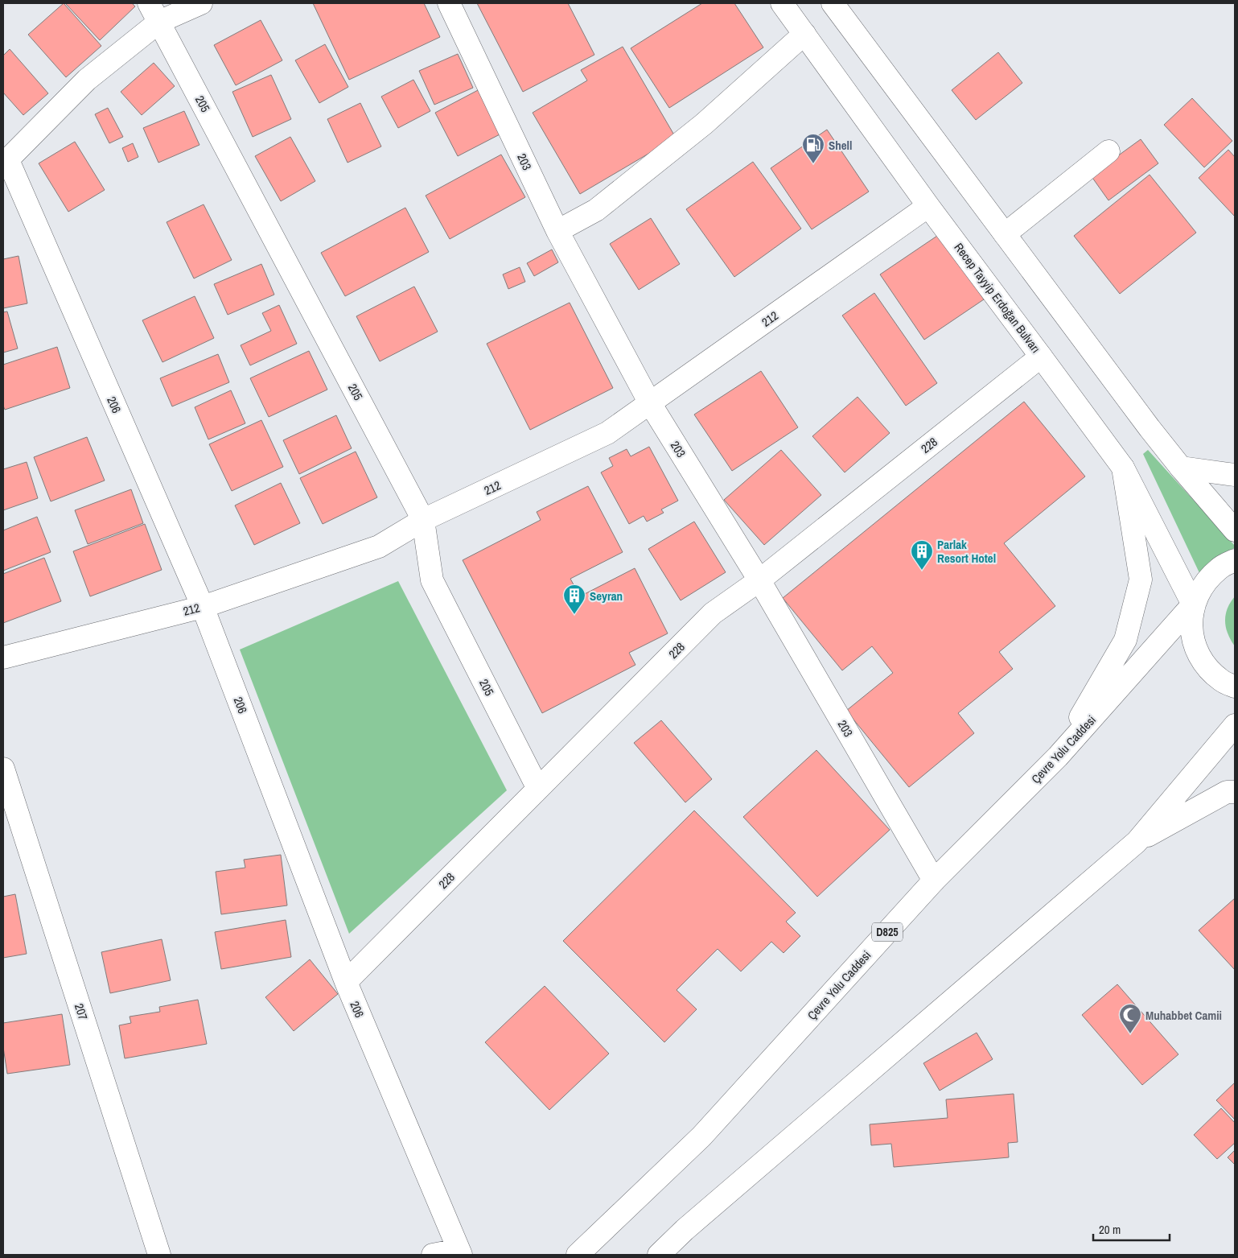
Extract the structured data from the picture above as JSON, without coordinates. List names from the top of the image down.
{
  "streets": {
    "main road": [
      "205",
      "203",
      "Recep Tayyip Erdoğan Bulvarı",
      "212",
      "206",
      "228",
      "Çevre Yolu Caddesi",
      "D825",
      "207"
    ]
  },
  "crossings": [
    ["205", "212"],
    ["205", "228"],
    ["203", "212"],
    ["203", "228"],
    ["203", "Çevre Yolu Caddesi"],
    ["Recep Tayyip Erdoğan Bulvarı", "212"],
    ["Recep Tayyip Erdoğan Bulvarı", "228"],
    ["Recep Tayyip Erdoğan Bulvarı", "Çevre Yolu Caddesi"],
    ["212", "206"],
    ["206", "228"]
  ],
  "places": {
    "fuel station": ["Shell"],
    "building": ["Parlak Resort Hotel", "Seyran"],
    "mosque": ["Muhabbet Camii"]
  },
  "scale_bar": "20 m"
}
